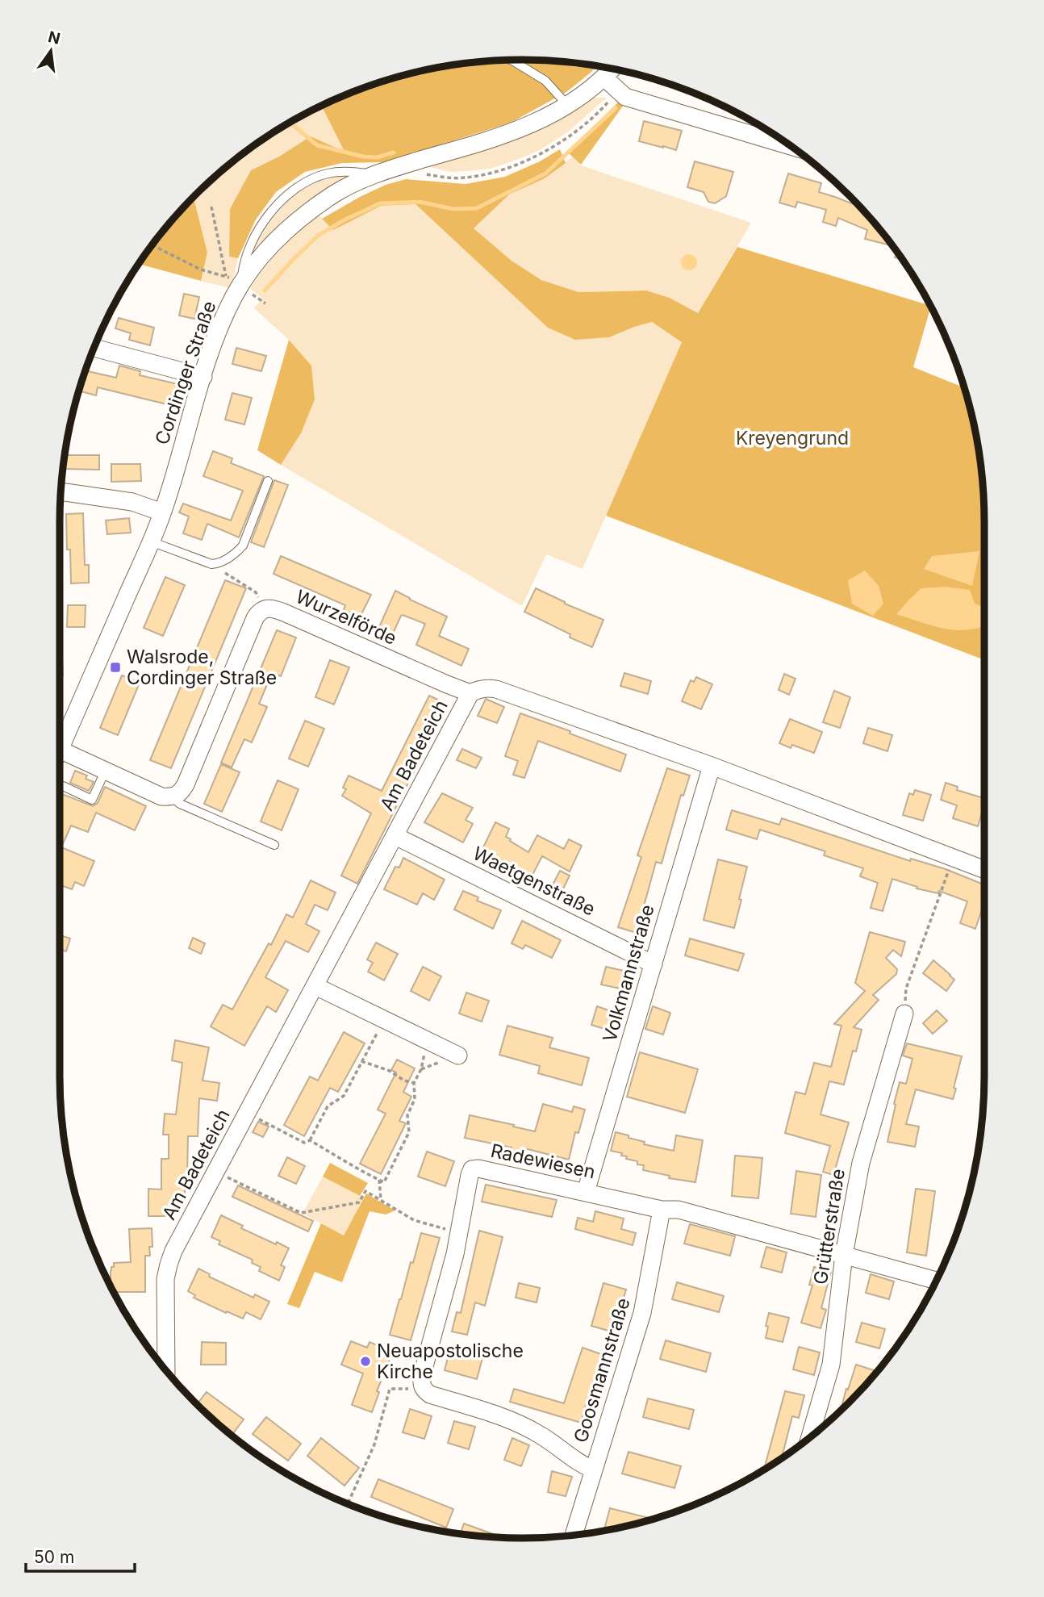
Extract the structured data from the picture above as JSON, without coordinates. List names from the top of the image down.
{
  "streets": {
    "street": [
      "Cordinger Straße",
      "Wurzelförde",
      "Am Badeteich",
      "Waetgenstraße",
      "Volkmannstraße",
      "Radewiesen",
      "Grütterstraße",
      "Goosmannstraße"
    ]
  },
  "crossings": [
    ["Wurzelförde", "Am Badeteich"],
    ["Am Badeteich", "Waetgenstraße"],
    ["Waetgenstraße", "Volkmannstraße"],
    ["Volkmannstraße", "Radewiesen"],
    ["Radewiesen", "Grütterstraße"],
    ["Radewiesen", "Goosmannstraße"]
  ],
  "parks": ["Kreyengrund"],
  "places": {
    "transit": ["Walsrode, Cordinger Straße"],
    "other": ["Neuapostolische Kirche"]
  },
  "scale_bar": "50 m",
  "north": "top"
}
